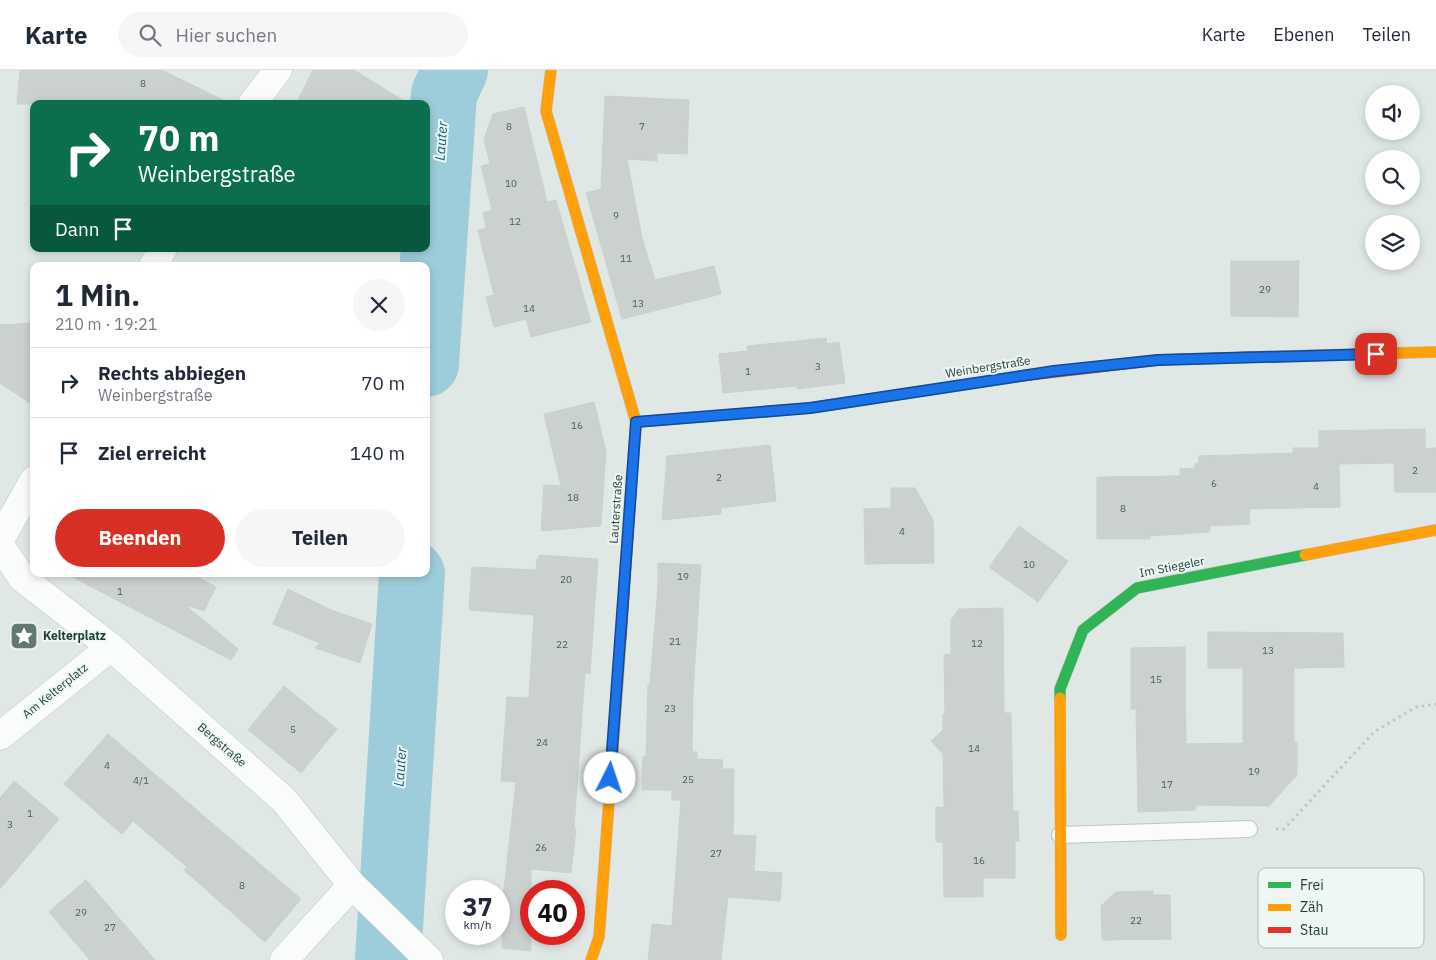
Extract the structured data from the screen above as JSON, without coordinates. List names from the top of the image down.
{
  "streets": {
    "street": [
      "Weinbergstraße",
      "Lauterstraße",
      "Im Stiegeler",
      "Am Kelterplatz",
      "Bergstraße"
    ]
  },
  "crossings": [
    ["Weinbergstraße", "Lauterstraße"],
    ["Am Kelterplatz", "Bergstraße"]
  ],
  "water": ["Lauter"],
  "places": {
    "place": ["Kelterplatz"]
  },
  "house_numbers": [
    "8",
    "8",
    "7",
    "10",
    "9",
    "12",
    "11",
    "29",
    "13",
    "14",
    "3",
    "1",
    "16",
    "2",
    "2",
    "6",
    "4",
    "18",
    "8",
    "4",
    "10",
    "19",
    "20",
    "1",
    "21",
    "12",
    "22",
    "13",
    "15",
    "23",
    "5",
    "24",
    "14",
    "4",
    "19",
    "25",
    "4/1",
    "17",
    "1",
    "3",
    "26",
    "27",
    "16",
    "8",
    "29",
    "22",
    "27"
  ],
  "legend": ["Frei", "Zäh", "Stau"],
  "page": {
    "header": "Karte",
    "search": "Hier suchen",
    "nav": ["Karte", "Ebenen", "Teilen"],
    "turn": ["70 m", "Weinbergstraße"],
    "then": "Dann",
    "heading": ["1 Min.", "210 m · 19:21"],
    "list": [
      {
        "name": "Rechts abbiegen",
        "note": "Weinbergstraße",
        "value": "70 m"
      },
      {
        "name": "Ziel erreicht",
        "value": "140 m"
      }
    ],
    "buttons": ["Beenden", "Teilen"],
    "speed": "37 km/h",
    "limit": "40"
  }
}
